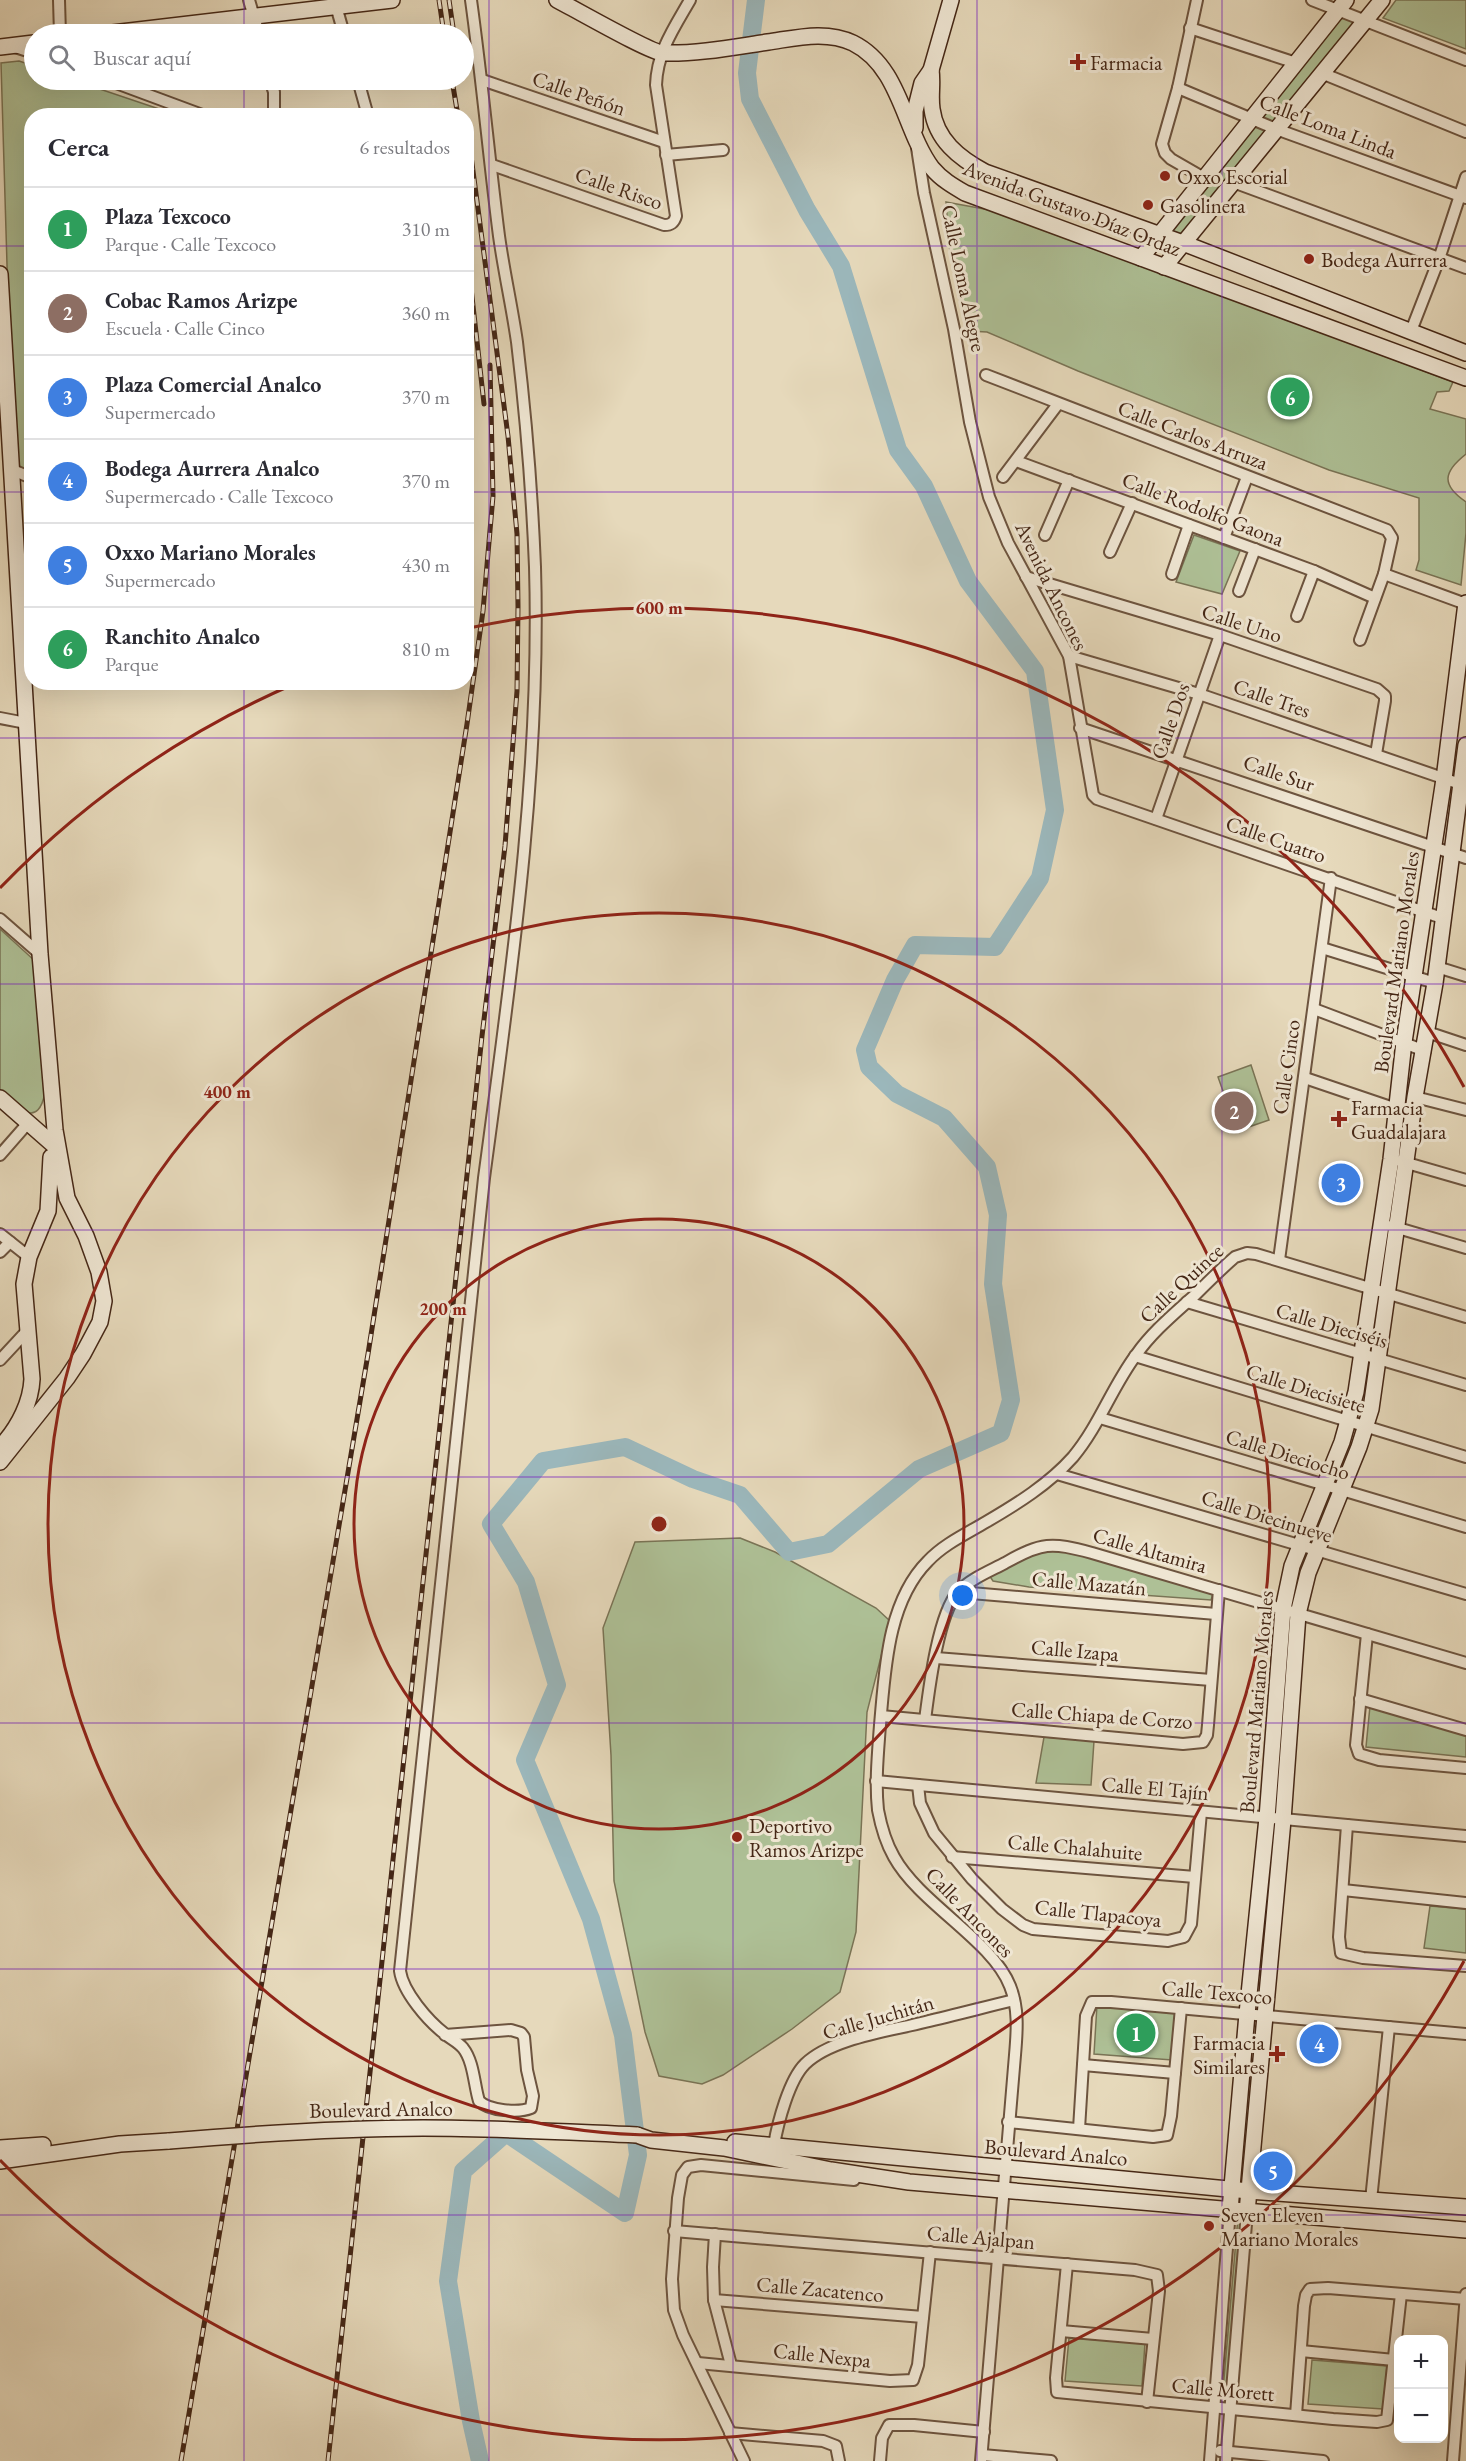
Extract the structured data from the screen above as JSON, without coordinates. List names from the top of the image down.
{
  "streets": {
    "street": [
      "Calle Peñón",
      "Calle Loma Linda",
      "Calle Risco",
      "Avenida Gustavo Díaz Ordaz",
      "Calle Loma Alegre",
      "Calle Carlos Arruza",
      "Calle Rodolfo Gaona",
      "Avenida Ancones",
      "Calle Uno",
      "Calle Tres",
      "Calle Dos",
      "Calle Sur",
      "Calle Cuatro",
      "Boulevard Mariano Morales",
      "Calle Cinco",
      "Calle Quince",
      "Calle Dieciséis",
      "Calle Diecisiete",
      "Calle Dieciocho",
      "Calle Diecinueve",
      "Calle Altamira",
      "Calle Mazatán",
      "Calle Izapa",
      "Calle Chiapa de Corzo",
      "Calle El Tajín",
      "Calle Chalahuite",
      "Calle Ancones",
      "Calle Tlapacoya",
      "Calle Texcoco",
      "Calle Juchitán",
      "Boulevard Analco",
      "Calle Ajalpan",
      "Calle Zacatenco",
      "Calle Nexpa",
      "Calle Morett"
    ]
  },
  "crossings": [
    ["Calle Peñón", "Calle Risco"],
    ["Calle Risco", "Avenida Gustavo Díaz Ordaz"],
    ["Avenida Gustavo Díaz Ordaz", "Calle Loma Alegre"],
    ["Calle Loma Alegre", "Avenida Ancones"],
    ["Avenida Ancones", "Calle Uno"],
    ["Avenida Ancones", "Calle Tres"],
    ["Avenida Ancones", "Calle Sur"],
    ["Avenida Ancones", "Calle Cuatro"],
    ["Calle Uno", "Calle Tres"],
    ["Calle Uno", "Calle Dos"],
    ["Calle Tres", "Calle Dos"],
    ["Calle Tres", "Boulevard Mariano Morales"],
    ["Calle Dos", "Calle Sur"],
    ["Calle Dos", "Calle Cuatro"],
    ["Calle Sur", "Boulevard Mariano Morales"],
    ["Calle Cuatro", "Boulevard Mariano Morales"],
    ["Calle Cuatro", "Calle Cinco"],
    ["Boulevard Mariano Morales", "Calle Quince"],
    ["Boulevard Mariano Morales", "Calle Dieciséis"],
    ["Boulevard Mariano Morales", "Calle Diecisiete"],
    ["Boulevard Mariano Morales", "Calle Dieciocho"],
    ["Boulevard Mariano Morales", "Calle Diecinueve"],
    ["Boulevard Mariano Morales", "Calle Altamira"],
    ["Boulevard Mariano Morales", "Calle El Tajín"],
    ["Boulevard Mariano Morales", "Calle Texcoco"],
    ["Boulevard Mariano Morales", "Boulevard Analco"],
    ["Boulevard Mariano Morales", "Calle Morett"],
    ["Calle Cinco", "Calle Quince"],
    ["Calle Quince", "Calle Dieciséis"],
    ["Calle Quince", "Calle Diecisiete"],
    ["Calle Quince", "Calle Dieciocho"],
    ["Calle Quince", "Calle Diecinueve"],
    ["Calle Quince", "Calle Ancones"],
    ["Calle Diecinueve", "Calle Ancones"],
    ["Calle Altamira", "Calle Mazatán"],
    ["Calle Altamira", "Calle Chiapa de Corzo"],
    ["Calle Mazatán", "Calle Chiapa de Corzo"],
    ["Calle Izapa", "Calle Chiapa de Corzo"],
    ["Calle Chiapa de Corzo", "Calle Ancones"],
    ["Calle El Tajín", "Calle Ancones"],
    ["Calle El Tajín", "Calle Tlapacoya"],
    ["Calle Chalahuite", "Calle Tlapacoya"],
    ["Calle Ancones", "Calle Juchitán"],
    ["Calle Ancones", "Boulevard Analco"],
    ["Calle Ancones", "Calle Ajalpan"],
    ["Calle Juchitán", "Boulevard Analco"],
    ["Boulevard Analco", "Calle Ajalpan"],
    ["Calle Ajalpan", "Calle Nexpa"],
    ["Calle Ajalpan", "Calle Morett"],
    ["Calle Zacatenco", "Calle Nexpa"]
  ],
  "places": {
    "health": ["Farmacia", "Farmacia Guadalajara", "Farmacia Similares"],
    "other": [
      "Oxxo Escorial",
      "Gasolinera",
      "Bodega Aurrera",
      "Deportivo Ramos Arizpe",
      "Seven Eleven Mariano Morales"
    ]
  },
  "page": {
    "search": "Buscar aquí",
    "heading": ["Cerca", "6 resultados"],
    "list": [
      {
        "mark": "1",
        "name": "Plaza Texcoco",
        "note": "Parque · Calle Texcoco",
        "value": "310 m"
      },
      {
        "mark": "2",
        "name": "Cobac Ramos Arizpe",
        "note": "Escuela · Calle Cinco",
        "value": "360 m"
      },
      {
        "mark": "3",
        "name": "Plaza Comercial Analco",
        "note": "Supermercado",
        "value": "370 m"
      },
      {
        "mark": "4",
        "name": "Bodega Aurrera Analco",
        "note": "Supermercado · Calle Texcoco",
        "value": "370 m"
      },
      {
        "mark": "5",
        "name": "Oxxo Mariano Morales",
        "note": "Supermercado",
        "value": "430 m"
      },
      {
        "mark": "6",
        "name": "Ranchito Analco",
        "note": "Parque",
        "value": "810 m"
      }
    ],
    "pins": [
      "6",
      "2",
      "3",
      "1",
      "4",
      "5"
    ],
    "map_buttons": ["+", "−"]
  },
  "rings": ["600 m", "400 m", "200 m"]
}
